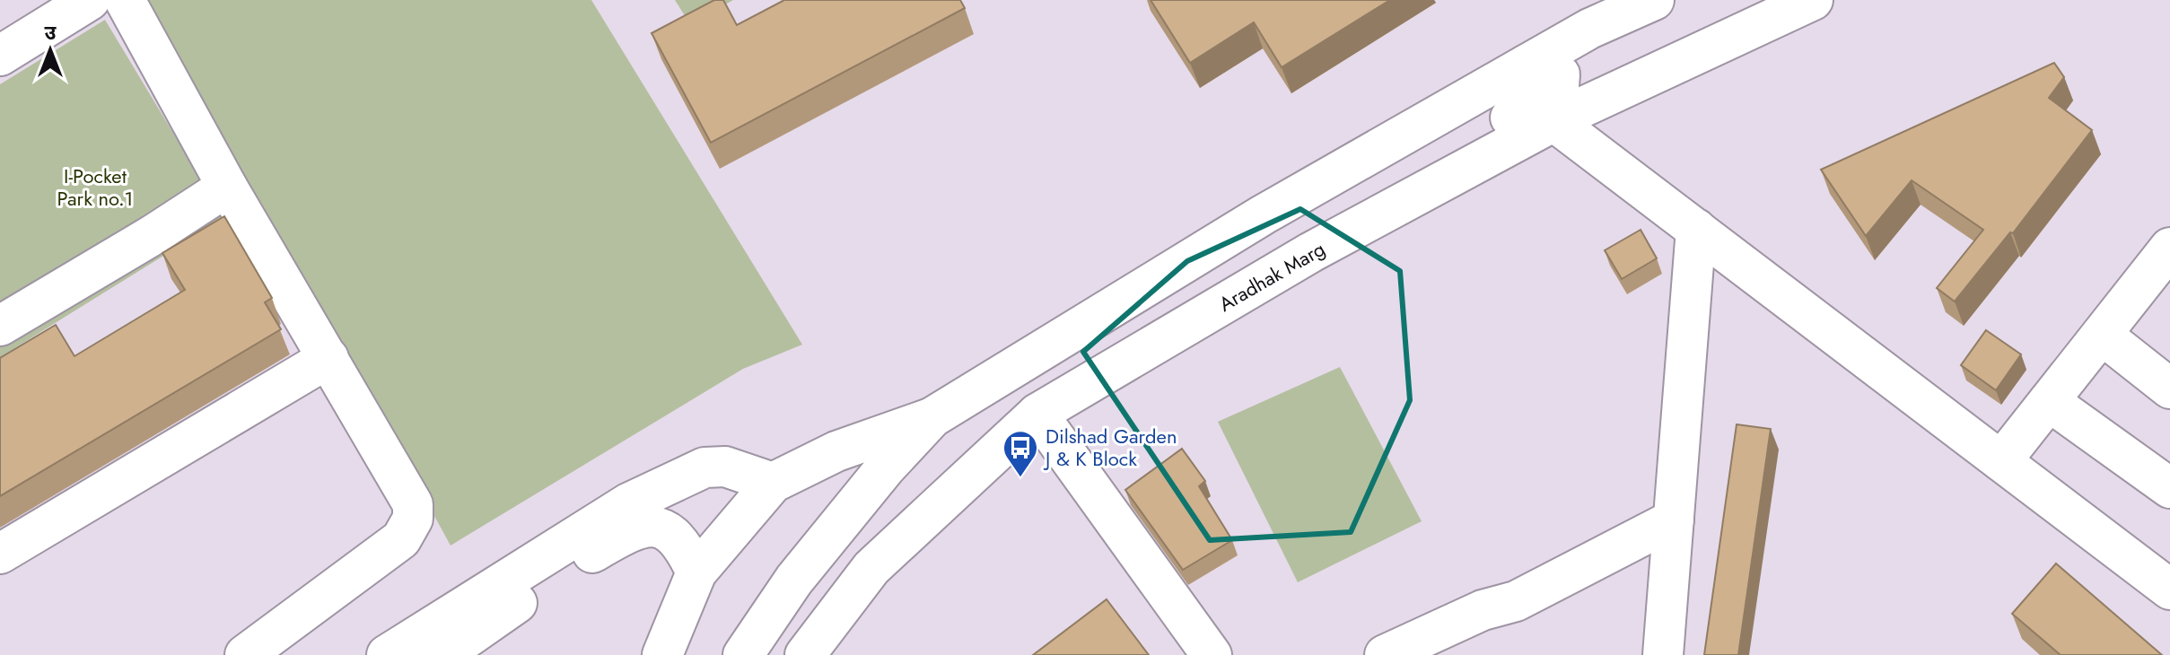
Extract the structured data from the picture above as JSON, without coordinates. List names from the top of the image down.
{
  "streets": {
    "street": ["Aradhak Marg"]
  },
  "parks": ["I-Pocket Park no.1"],
  "places": {
    "bus stop": ["Dilshad Garden J & K Block"]
  },
  "north": "top"
}
